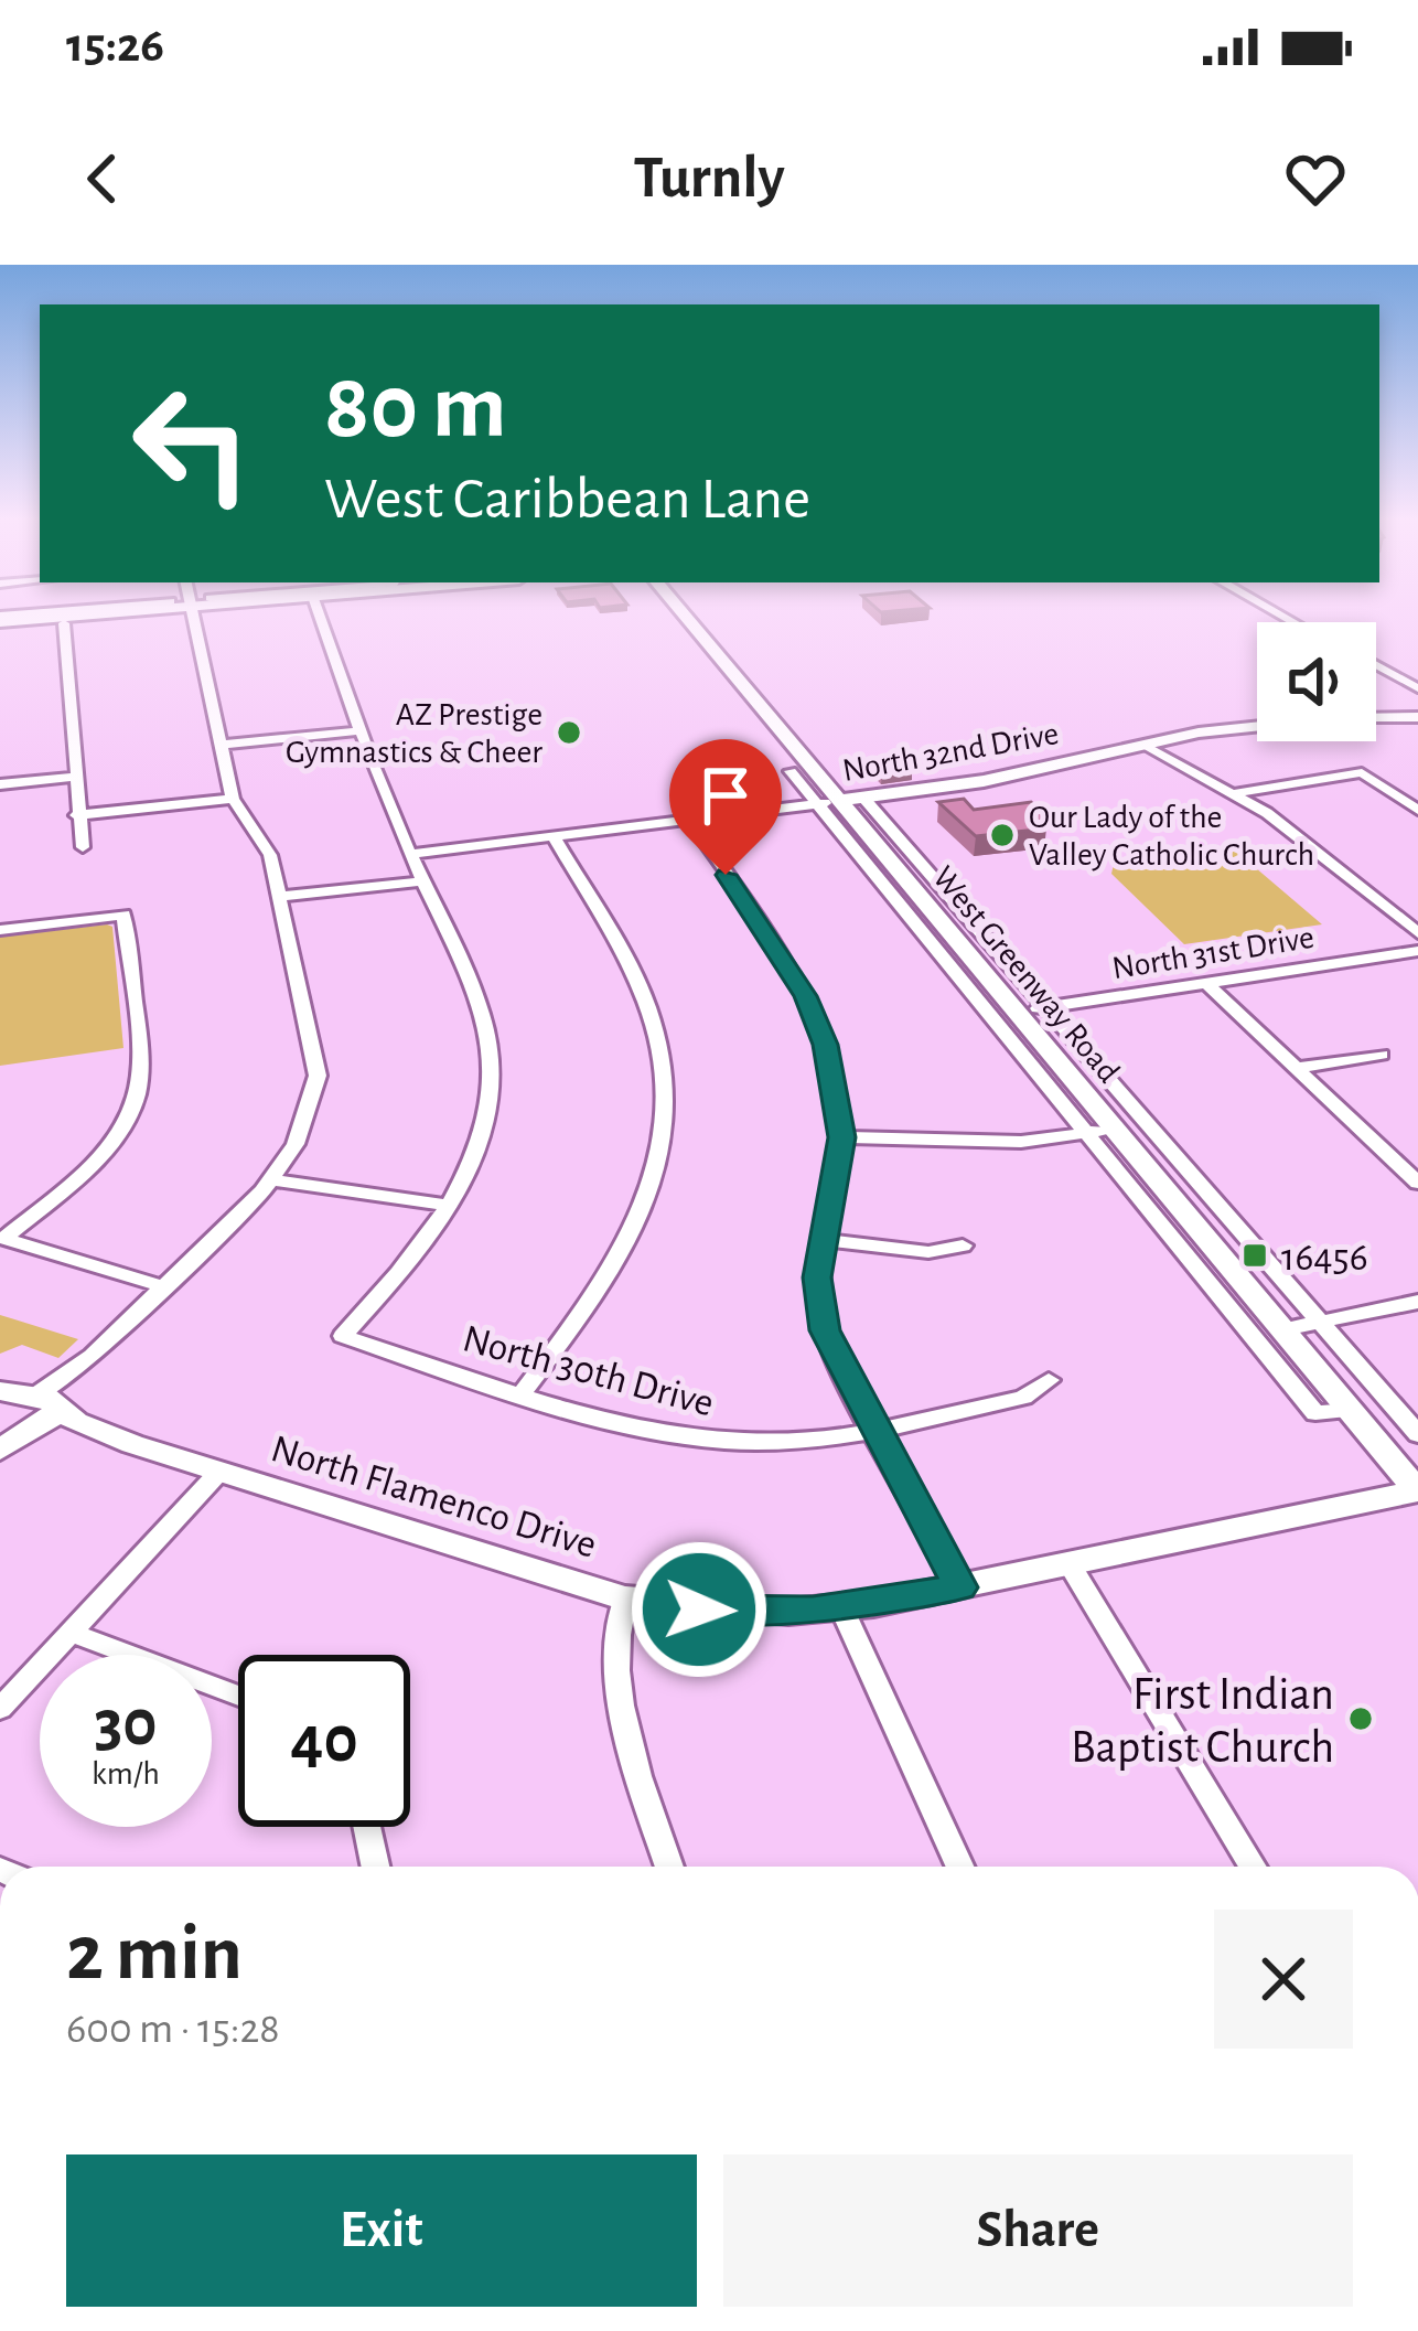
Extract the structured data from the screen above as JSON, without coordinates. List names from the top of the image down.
{
  "streets": {
    "main road": ["North 32nd Drive", "West Greenway Road", "North Flamenco Drive"],
    "street": ["North 31st Drive", "North 30th Drive"]
  },
  "crossings": [
    ["North 32nd Drive", "West Greenway Road"],
    ["North 31st Drive", "West Greenway Road"],
    ["West Greenway Road", "North Flamenco Drive"]
  ],
  "places": {
    "other": ["AZ Prestige Gymnastics & Cheer", "Our Lady of the Valley Catholic Church", "First Indian Baptist Church"],
    "transit": ["16456"]
  },
  "page": {
    "status": "15:26",
    "header": "Turnly",
    "turn": ["80 m", "West Caribbean Lane"],
    "speed": "30 km/h",
    "limit": "40",
    "heading": ["2 min", "600 m · 15:28"],
    "buttons": ["Exit", "Share"]
  }
}
